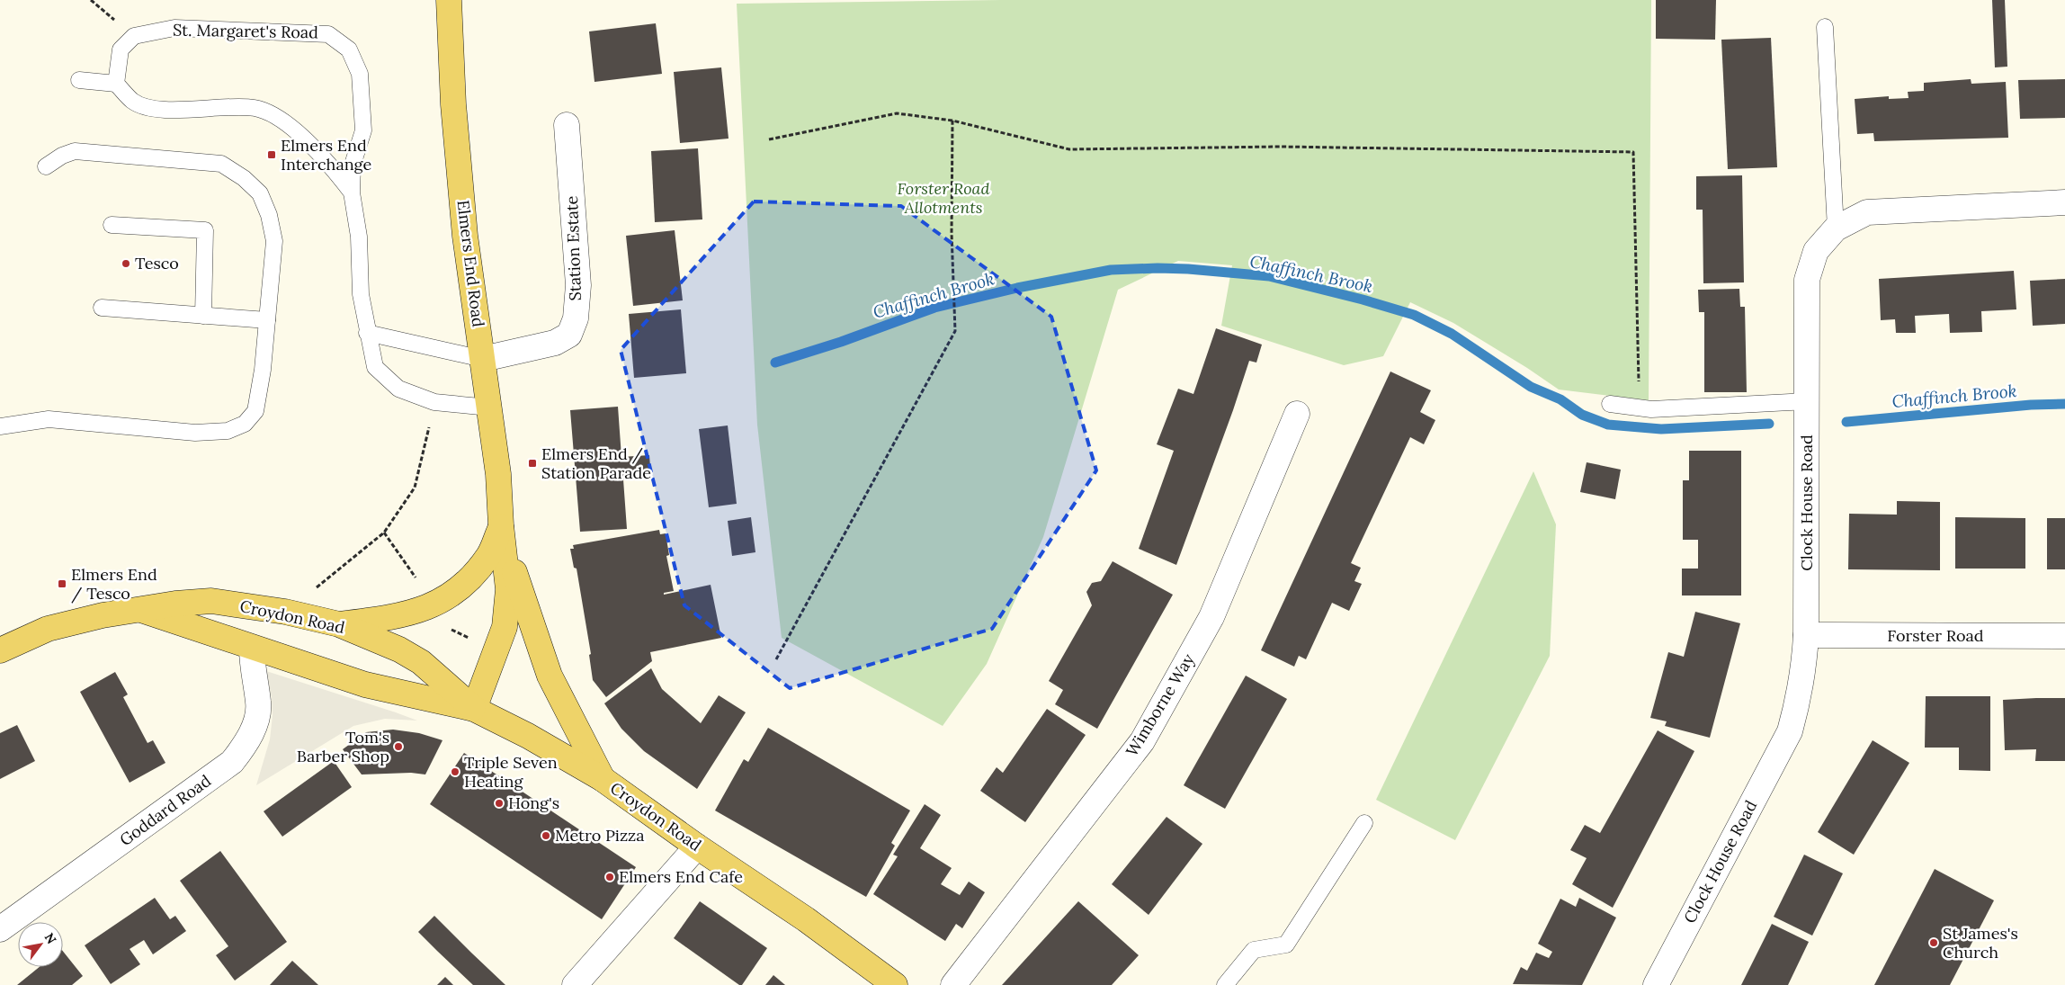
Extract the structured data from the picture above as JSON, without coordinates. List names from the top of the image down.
{
  "streets": {
    "main road": ["Elmers End Road", "Croydon Road"],
    "street": [
      "Station Estate",
      "Clock House Road",
      "Forster Road",
      "Wimborne Way",
      "Goddard Road"
    ],
    "lane": ["St. Margaret's Road"]
  },
  "crossings": [
    ["St. Margaret's Road", "Elmers End Road"],
    ["Station Estate", "Elmers End Road"],
    ["Elmers End Road", "Croydon Road"],
    ["Clock House Road", "Forster Road"],
    ["Croydon Road", "Goddard Road"]
  ],
  "water": ["Chaffinch Brook"],
  "parks": ["Forster Road Allotments"],
  "places": {
    "transit": ["Elmers End Interchange", "Elmers End / Station Parade", "Elmers End / Tesco"],
    "other": [
      "Tesco",
      "Tom's Barber Shop",
      "Triple Seven Heating",
      "Hong's",
      "Metro Pizza",
      "Elmers End Cafe",
      "St James's Church"
    ]
  },
  "north": "top right"
}
